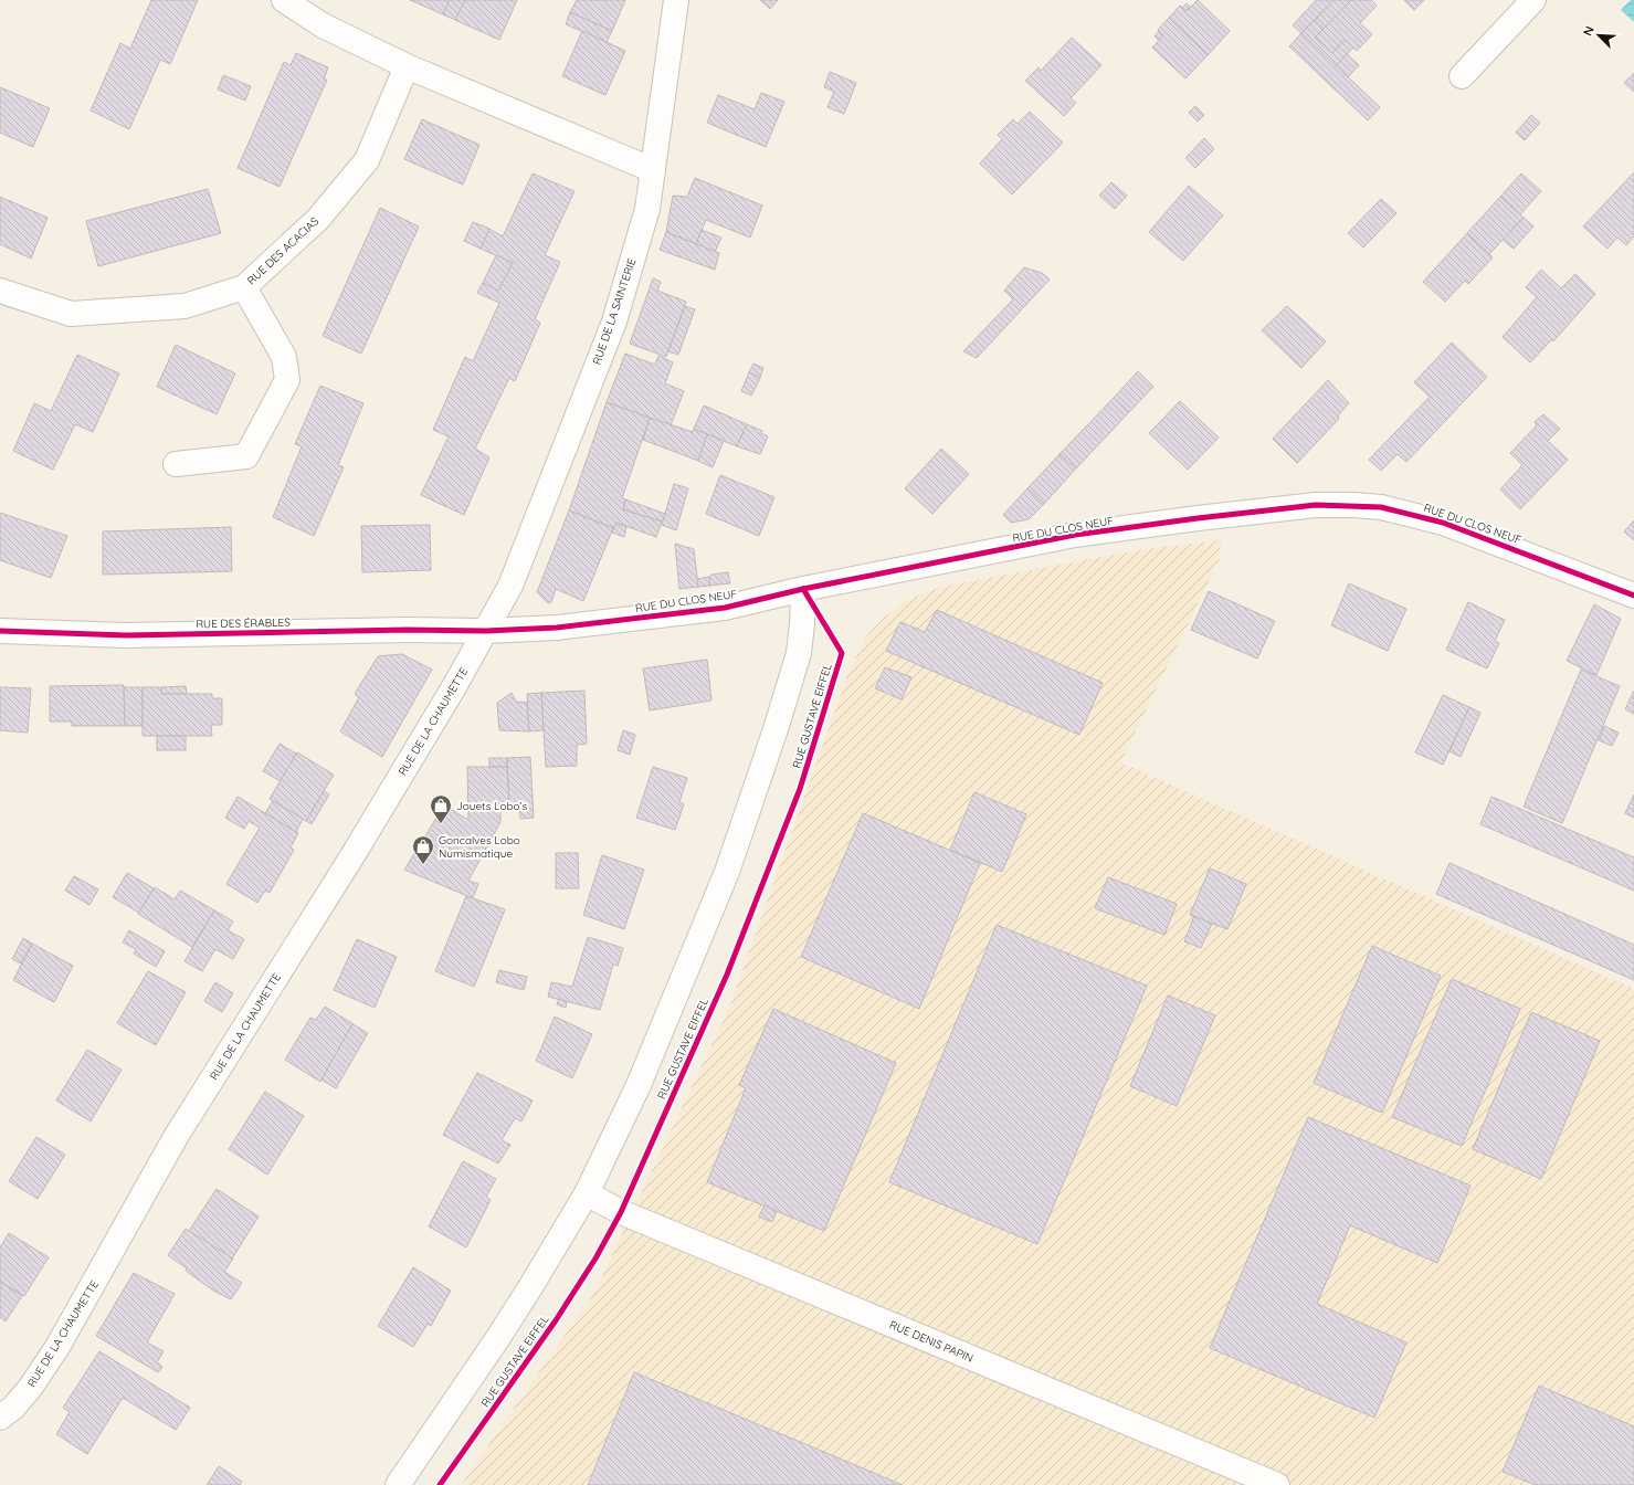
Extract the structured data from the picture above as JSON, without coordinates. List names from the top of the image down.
{
  "streets": {
    "street": [
      "RUE DES ACACIAS",
      "RUE DE LA SAINTERIE",
      "RUE DU CLOS NEUF",
      "RUE DES ÉRABLES",
      "RUE DE LA CHAUMETTE",
      "RUE DENIS PAPIN"
    ],
    "cycle path": ["RUE GUSTAVE EIFFEL"]
  },
  "crossings": [
    ["RUE DE LA SAINTERIE", "RUE DU CLOS NEUF"],
    ["RUE DE LA SAINTERIE", "RUE DES ÉRABLES"],
    ["RUE DE LA SAINTERIE", "RUE DE LA CHAUMETTE"],
    ["RUE DU CLOS NEUF", "RUE DES ÉRABLES"],
    ["RUE DU CLOS NEUF", "RUE DE LA CHAUMETTE"],
    ["RUE DES ÉRABLES", "RUE DE LA CHAUMETTE"]
  ],
  "places": {
    "shop": ["Jouets Lobo’s", "Goncalves Lobo Numismatique"]
  },
  "north": "top left"
}
